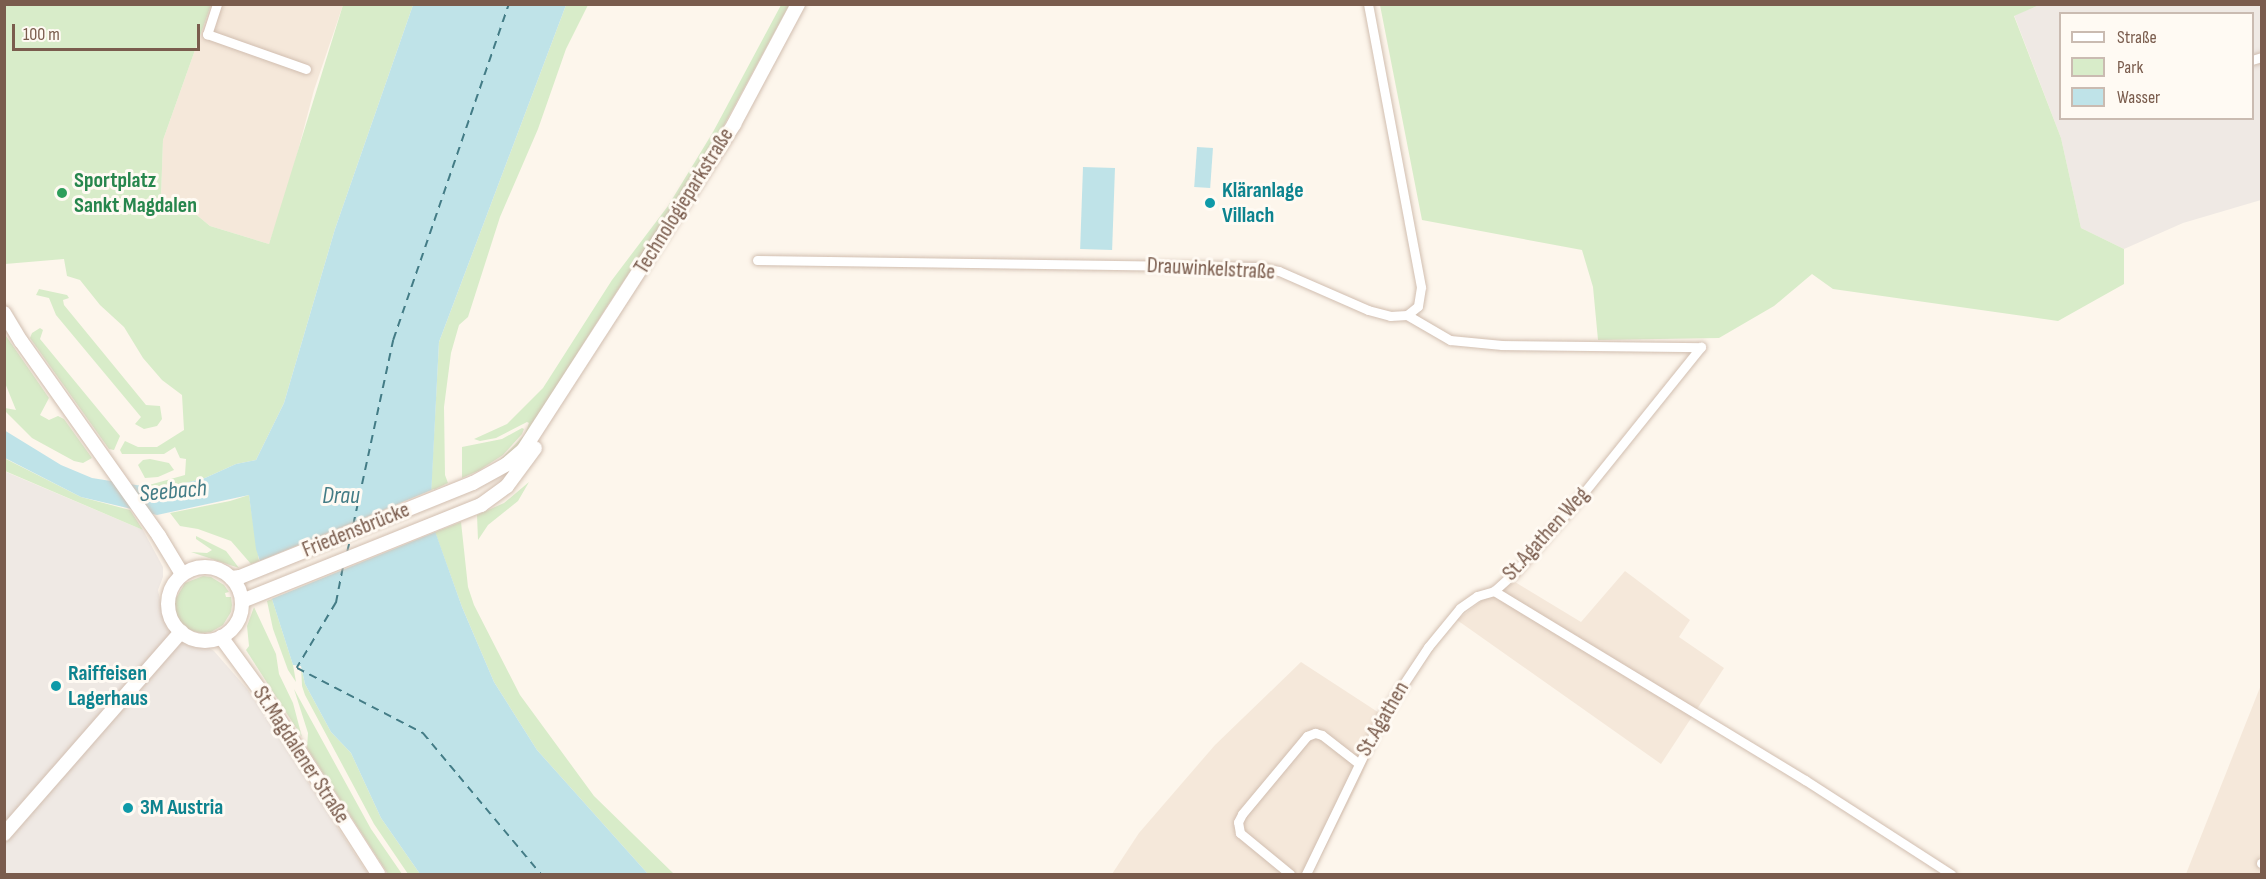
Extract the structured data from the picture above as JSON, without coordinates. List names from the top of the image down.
{
  "streets": {
    "street": [
      "Technologieparkstraße",
      "Drauwinkelstraße",
      "Friedensbrücke",
      "St.Agathen Weg",
      "St.Agathen",
      "St.Magdalener Straße"
    ]
  },
  "crossings": [
    ["Technologieparkstraße", "Friedensbrücke"],
    ["Drauwinkelstraße", "St.Agathen Weg"],
    ["Friedensbrücke", "St.Magdalener Straße"],
    ["St.Agathen Weg", "St.Agathen"]
  ],
  "water": ["Seebach", "Drau"],
  "places": [
    "Sportplatz Sankt Magdalen",
    "Kläranlage Villach",
    "Raiffeisen Lagerhaus",
    "3M Austria"
  ],
  "legend": ["Straße", "Park", "Wasser"],
  "scale_bar": "100 m"
}
